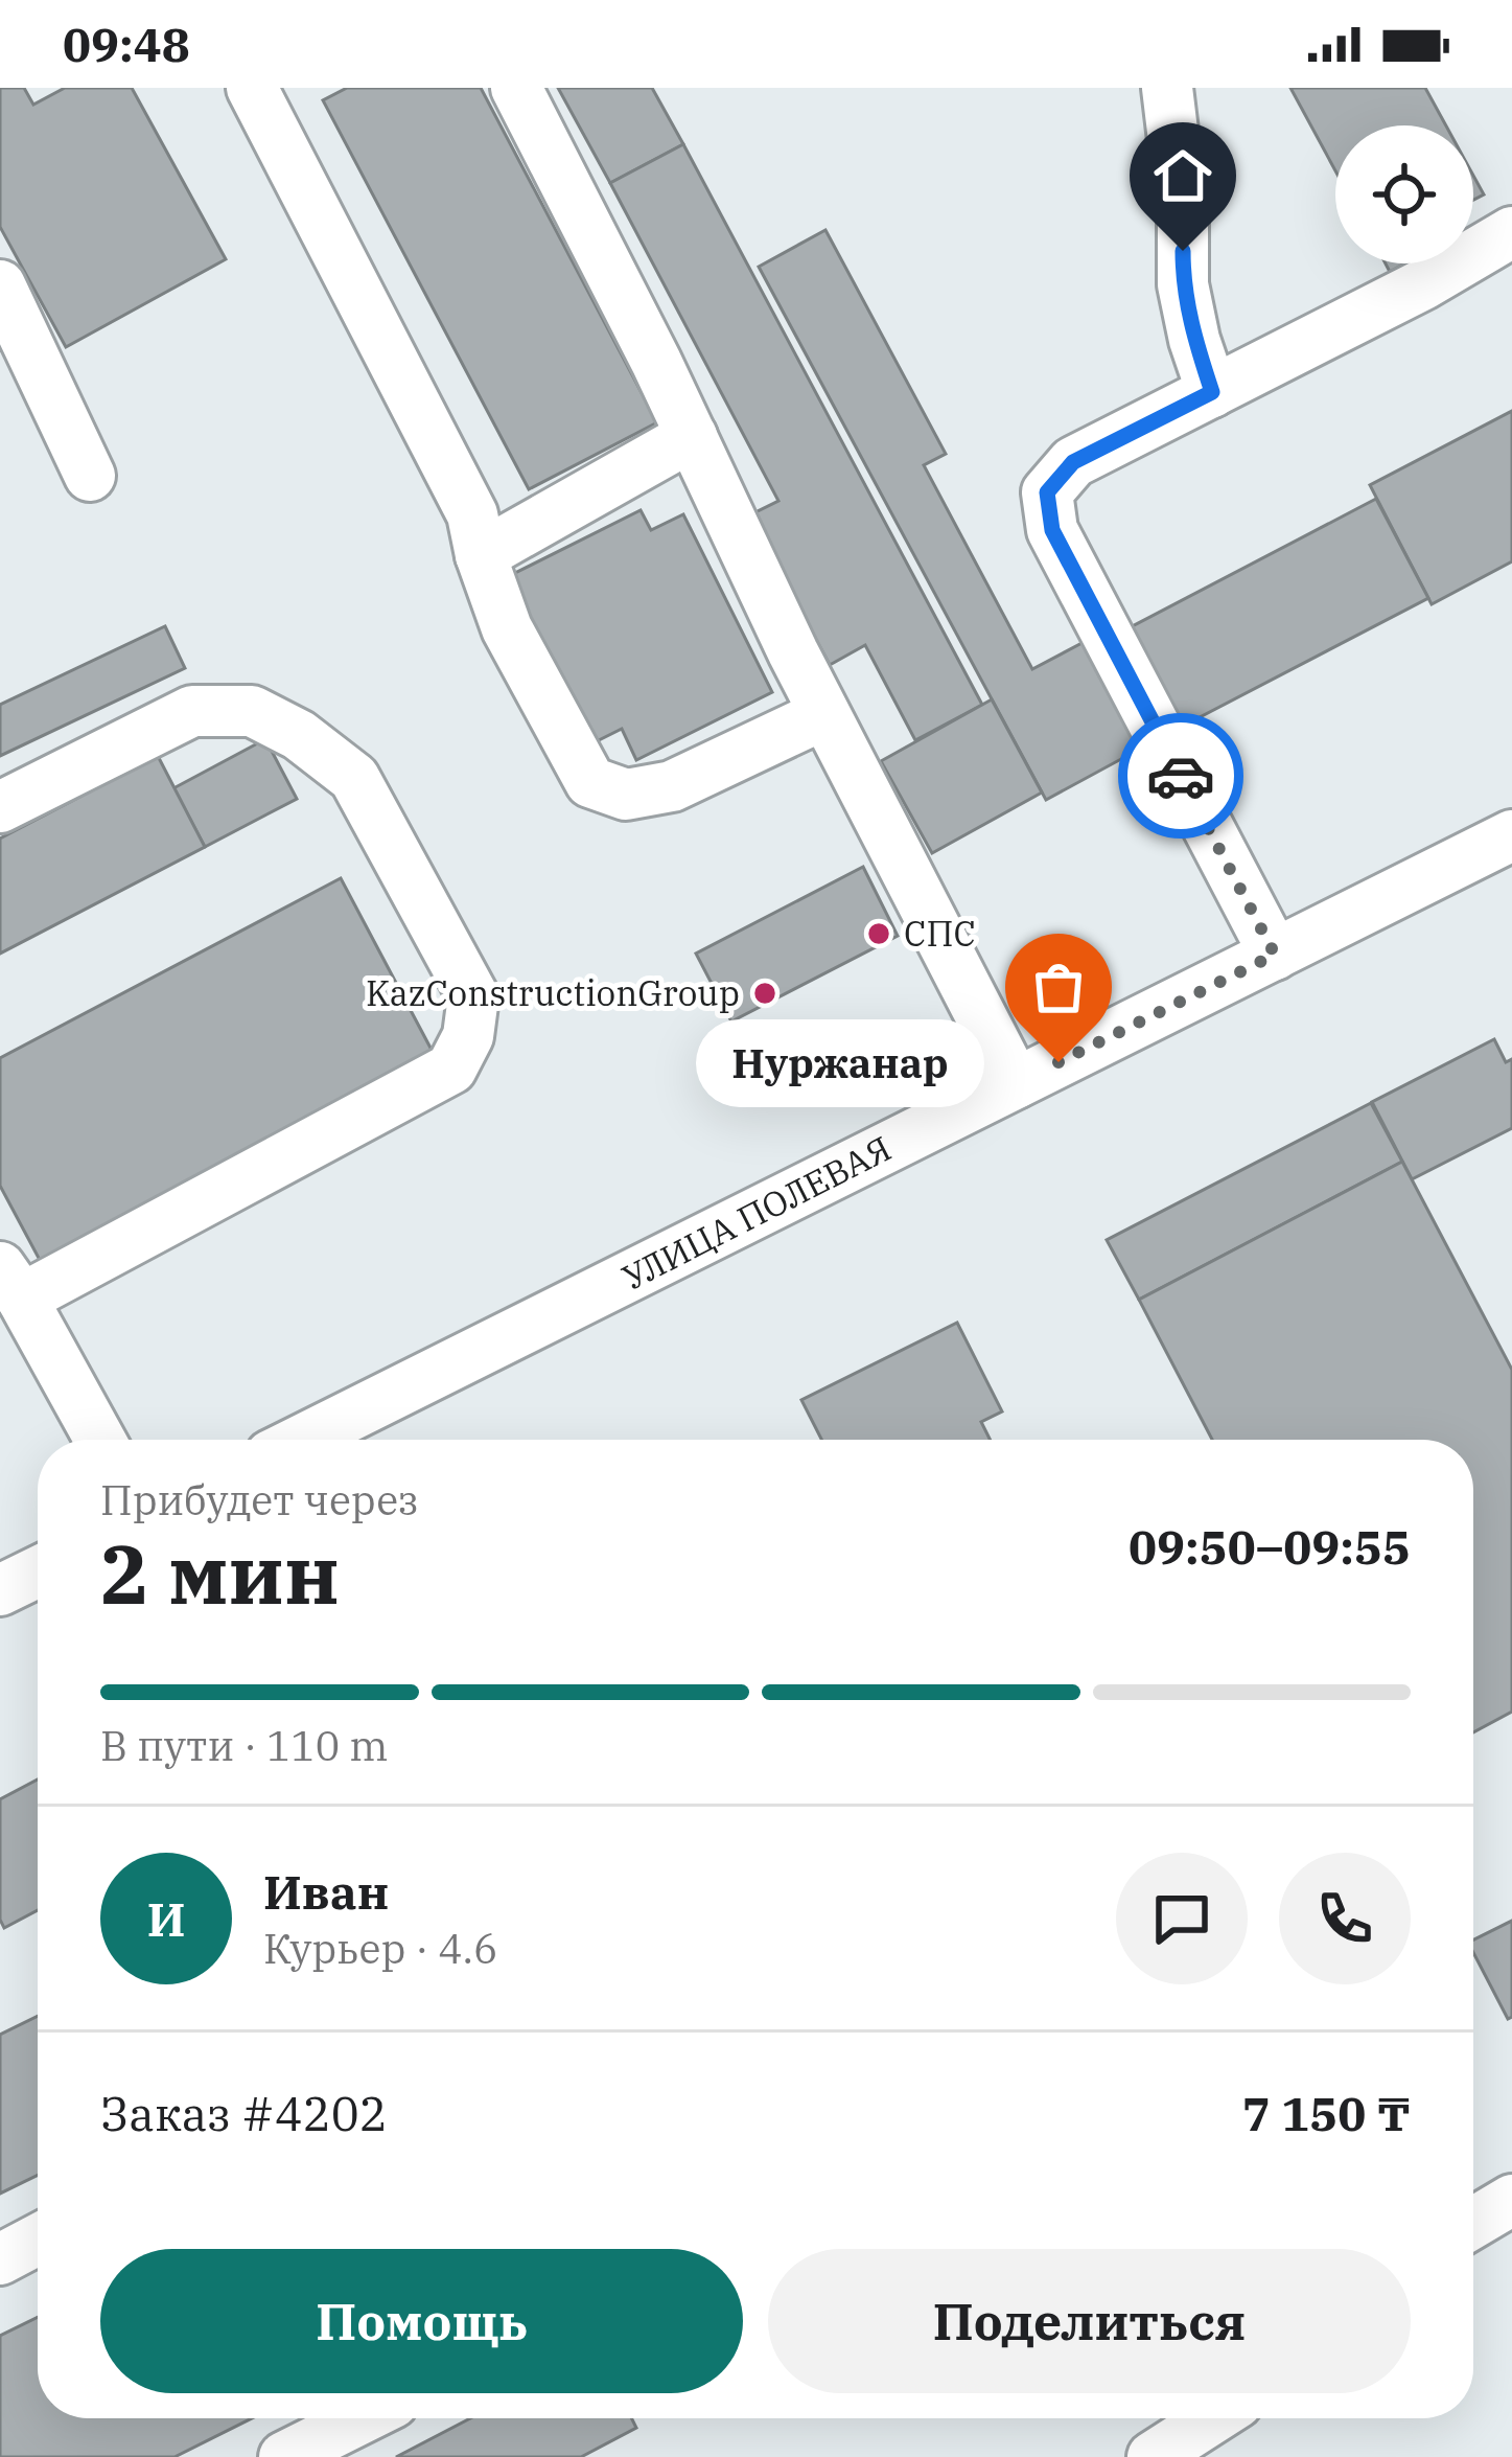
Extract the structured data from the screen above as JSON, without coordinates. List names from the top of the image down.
{
  "streets": {
    "street": ["УЛИЦА ПОЛЕВАЯ"]
  },
  "places": ["СПС", "KazConstructionGroup", "Нуржанар"],
  "page": {
    "status": "09:48",
    "bubble": "Нуржанар",
    "heading": ["2 мин", "Прибудет через", "09:50–09:55"],
    "panel": [
      "Иван",
      "Курьер · 4.6",
      "Заказ #4202",
      "7 150 ₸"
    ],
    "bar": "В пути · 110 m",
    "round": "И",
    "buttons": ["Помощь", "Поделиться"]
  }
}
